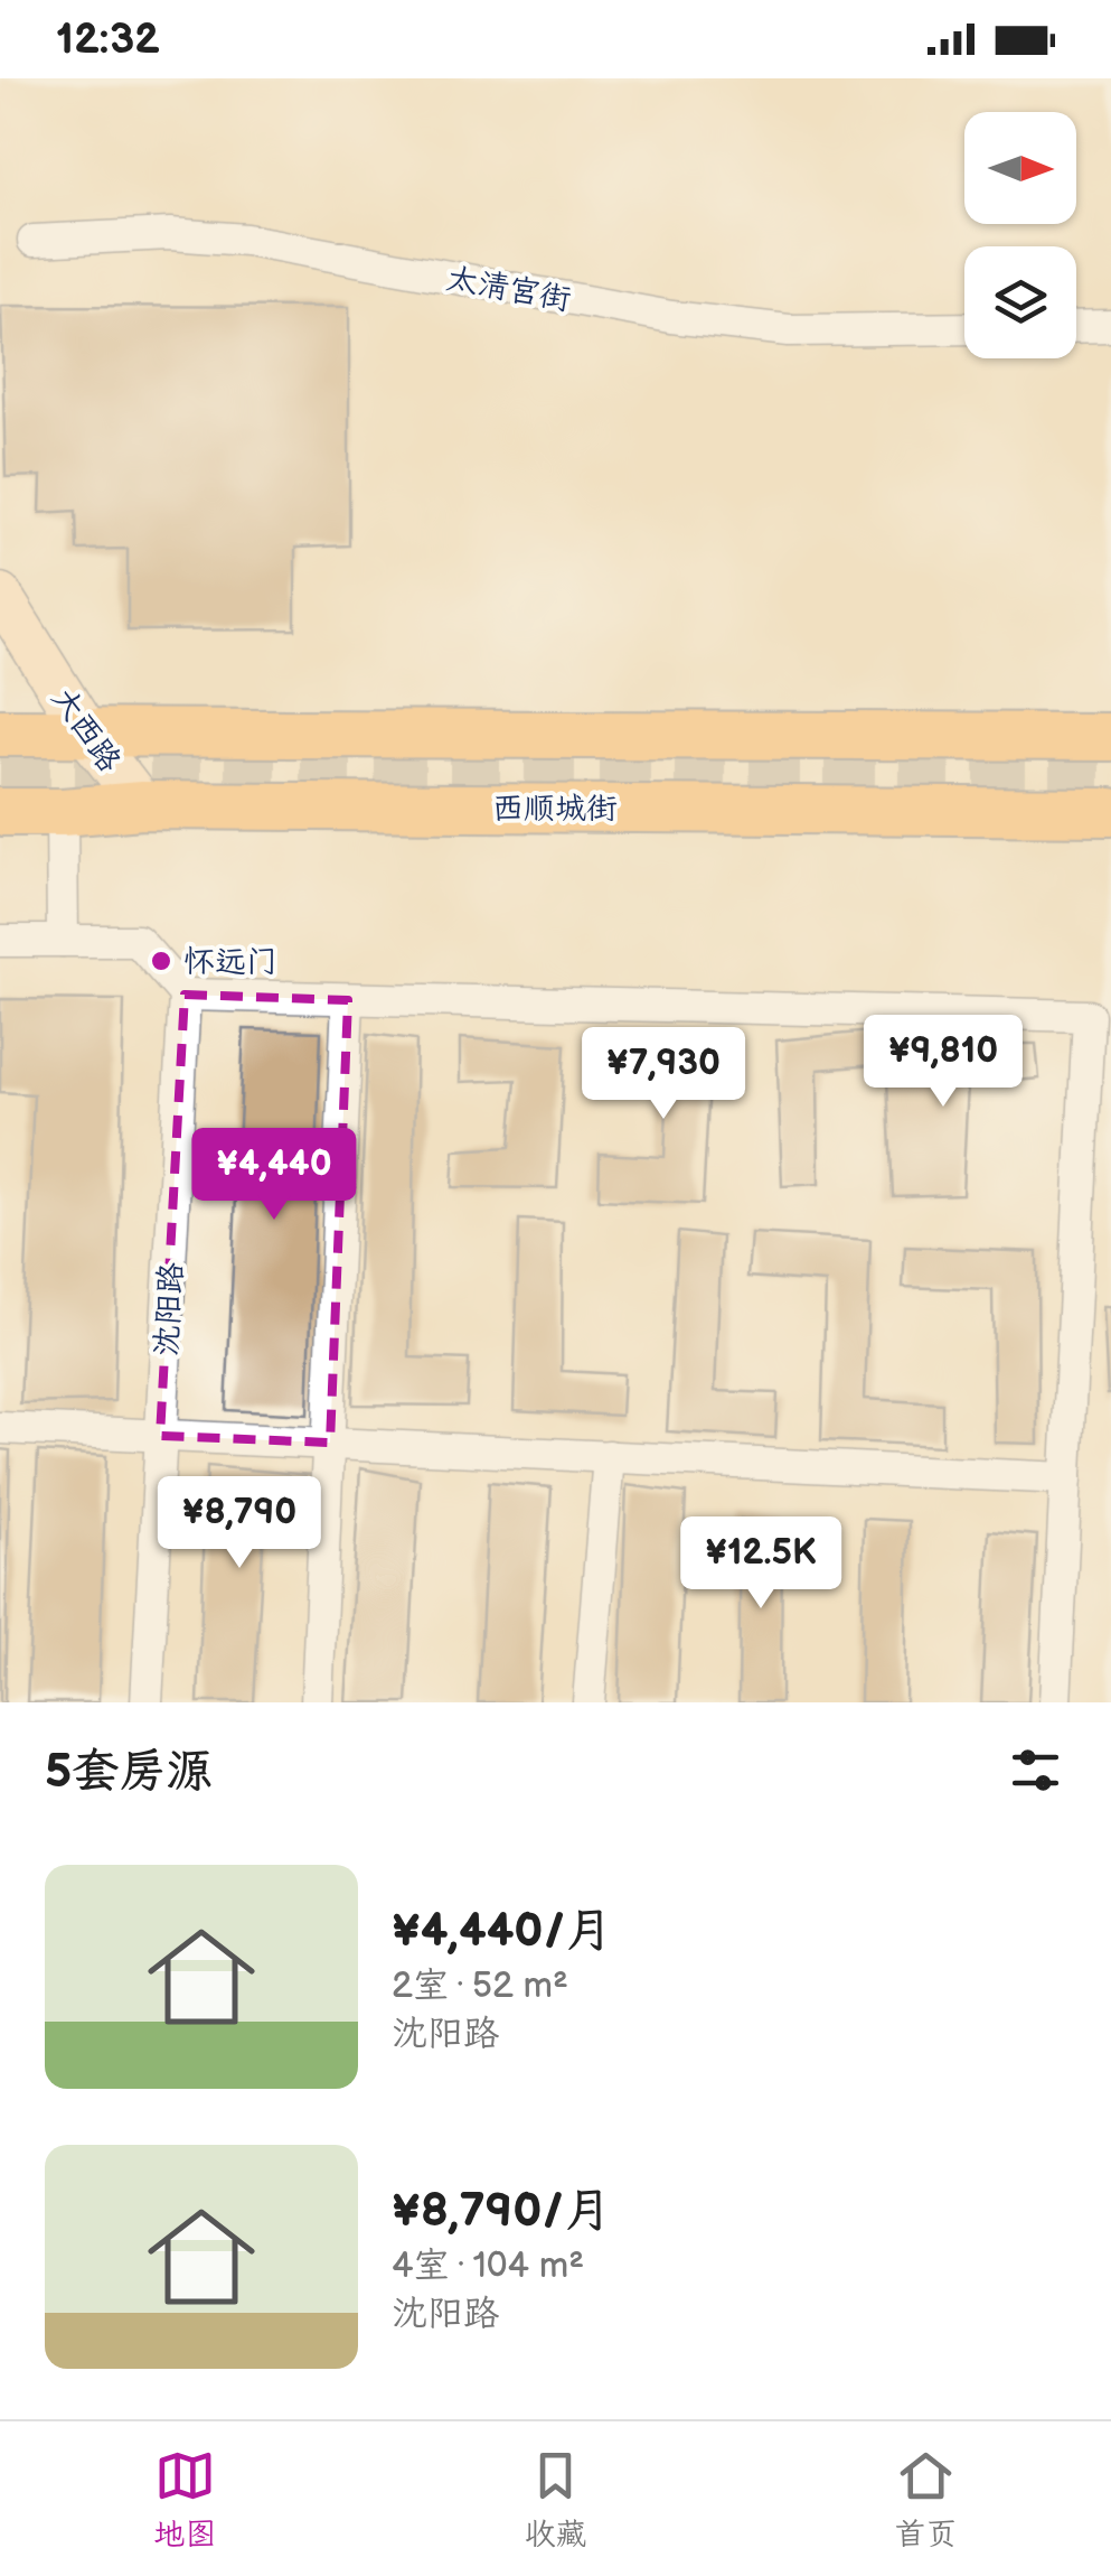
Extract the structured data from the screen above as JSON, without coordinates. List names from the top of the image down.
{
  "streets": {
    "main road": ["大西路", "西顺城街"],
    "street": ["太清宫街", "沈阳路"]
  },
  "crossings": [
    ["大西路", "西顺城街"]
  ],
  "places": ["怀远门"],
  "north": "right",
  "page": {
    "status": "12:32",
    "price": [
      "¥9,810",
      "¥7,930",
      "¥4,440",
      "¥8,790",
      "¥12.5K"
    ],
    "heading": "5套房源",
    "list": [
      {
        "name": "¥4,440/月",
        "note": "2室 · 52 m² · 沈阳路"
      },
      {
        "name": "¥8,790/月",
        "note": "4室 · 104 m² · 沈阳路"
      }
    ],
    "tabs": ["地图", "收藏", "首页"]
  }
}
